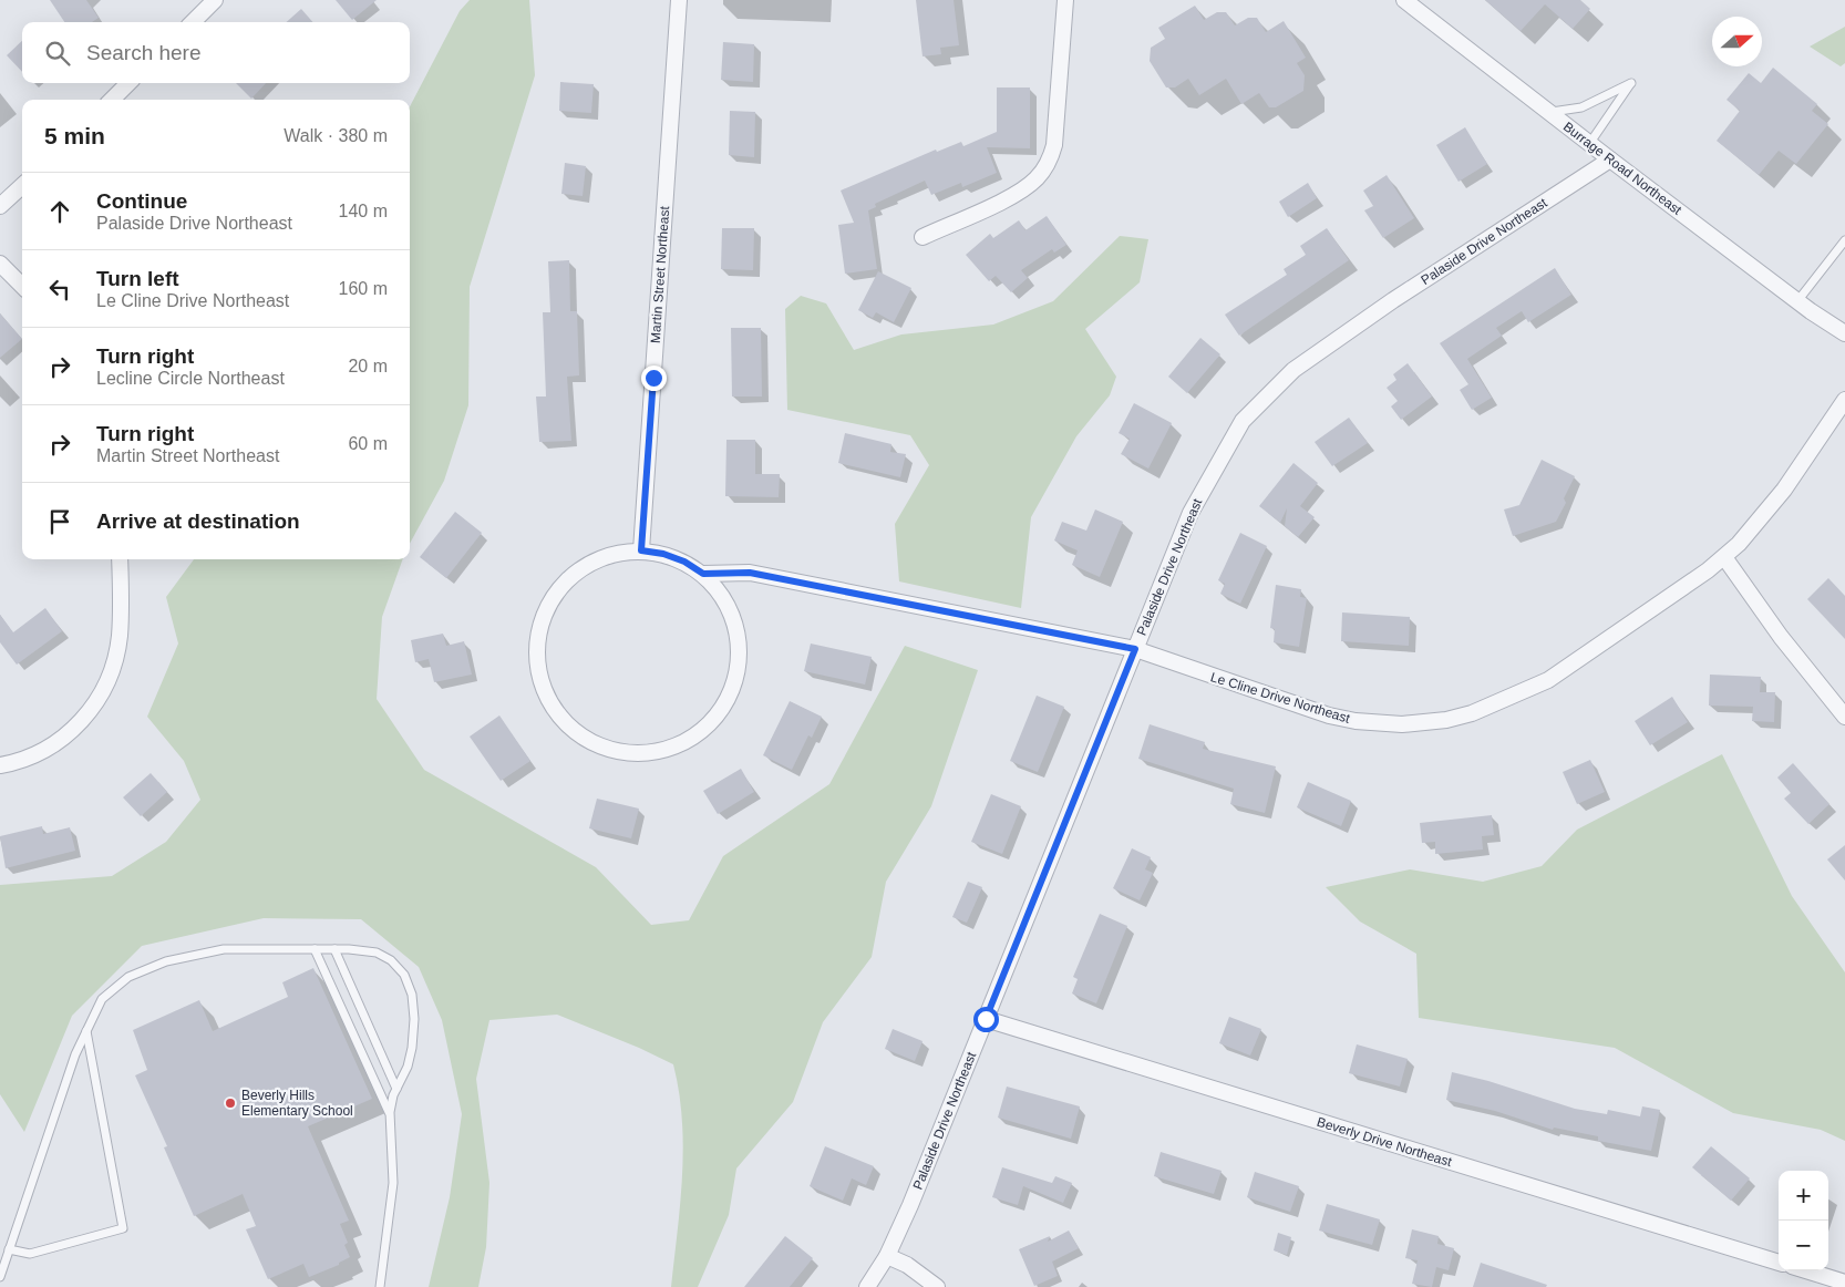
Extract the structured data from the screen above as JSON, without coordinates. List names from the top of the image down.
{
  "streets": {
    "street": [
      "Burrage Road Northeast",
      "Palaside Drive Northeast",
      "Martin Street Northeast",
      "Le Cline Drive Northeast",
      "Beverly Drive Northeast"
    ]
  },
  "crossings": [
    ["Burrage Road Northeast", "Palaside Drive Northeast"],
    ["Palaside Drive Northeast", "Le Cline Drive Northeast"],
    ["Palaside Drive Northeast", "Beverly Drive Northeast"]
  ],
  "places": ["Beverly Hills Elementary School"],
  "north": "right",
  "page": {
    "search": "Search here",
    "heading": ["5 min", "Walk · 380 m"],
    "list": [
      ["Continue", "Palaside Drive Northeast", "140 m"],
      ["Turn left", "Le Cline Drive Northeast", "160 m"],
      ["Turn right", "Lecline Circle Northeast", "20 m"],
      ["Turn right", "Martin Street Northeast", "60 m"],
      "Arrive at destination"
    ],
    "map_buttons": ["+", "−"]
  }
}
